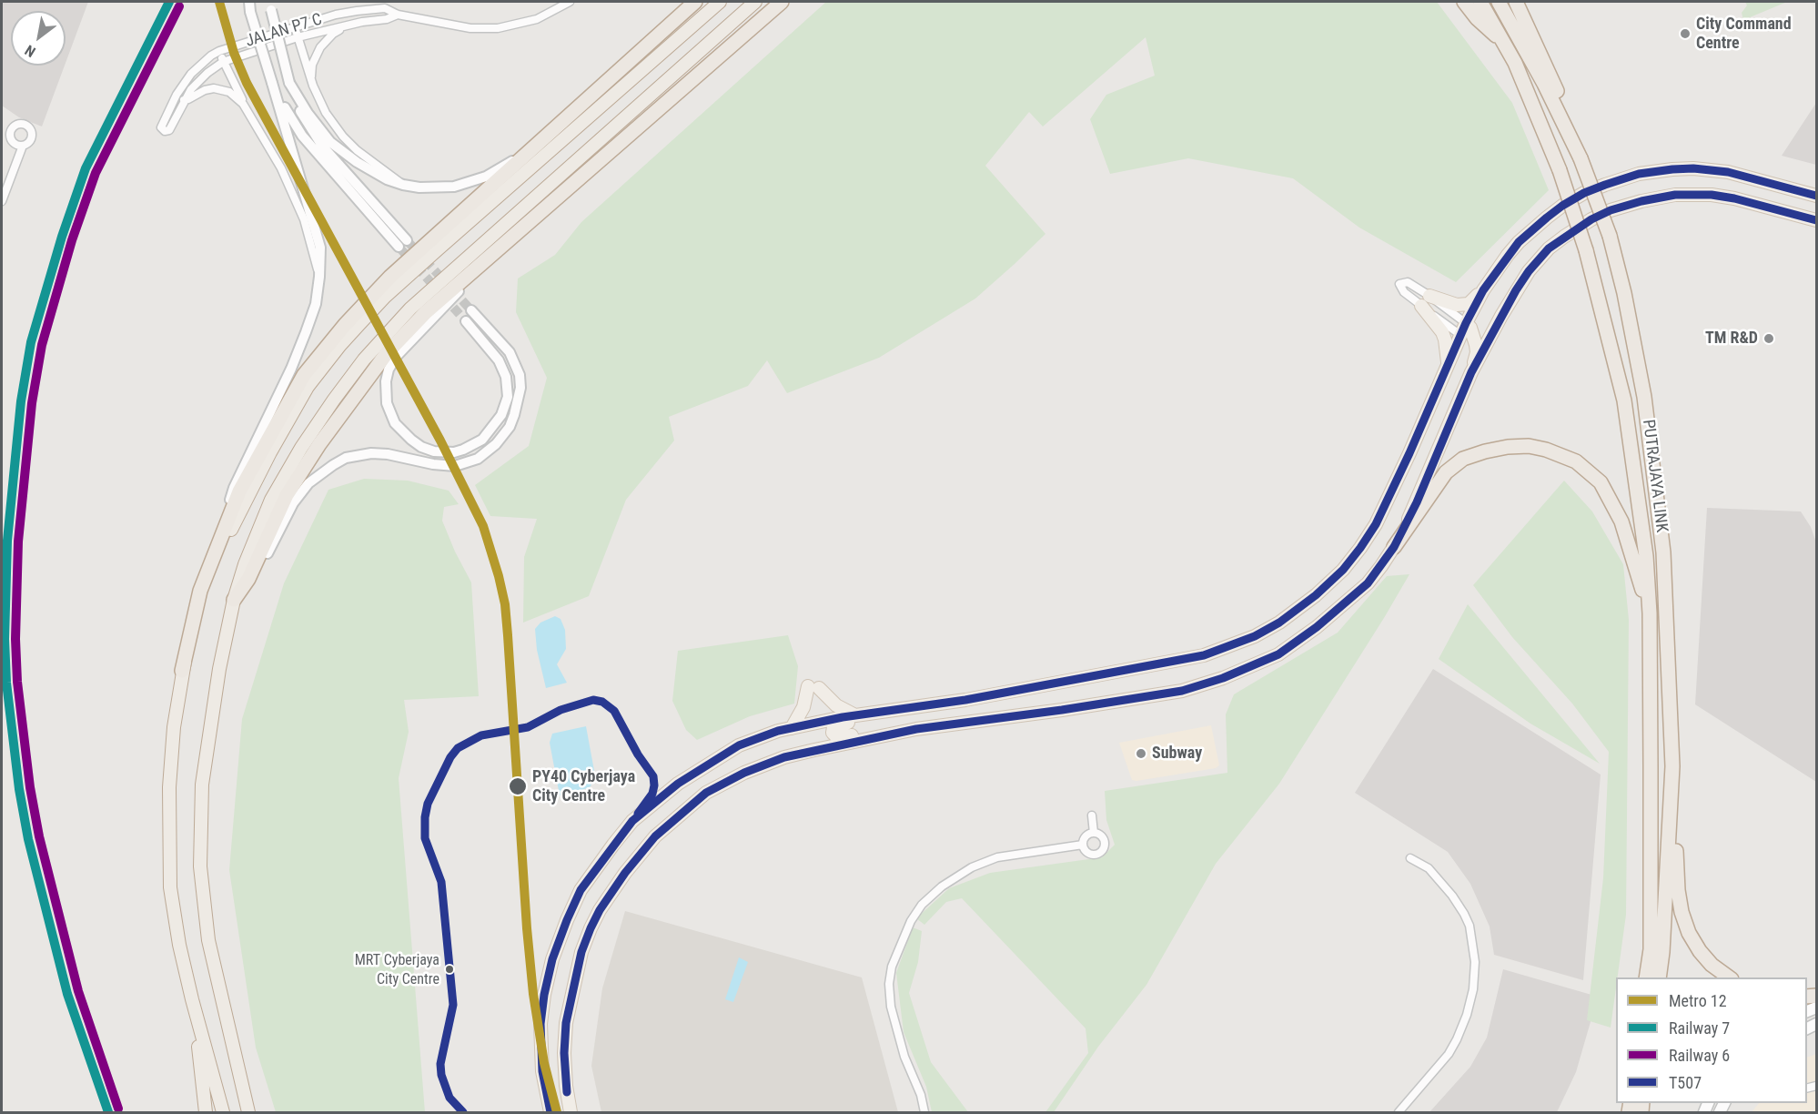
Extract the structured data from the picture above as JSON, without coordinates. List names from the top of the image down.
{
  "streets": {
    "highway": ["PUTRAJAYA LINK"],
    "street": ["JALAN P7 C"]
  },
  "places": [
    "City Command Centre",
    "TM R&D",
    "Subway",
    "PY40 Cyberjaya City Centre",
    "MRT Cyberjaya City Centre"
  ],
  "lines": [
    "metro line 12",
    "rail line 7",
    "rail line 6",
    "transit line T507"
  ],
  "legend": [
    "Metro 12",
    "Railway 7",
    "Railway 6",
    "T507"
  ],
  "north": "bottom left"
}
